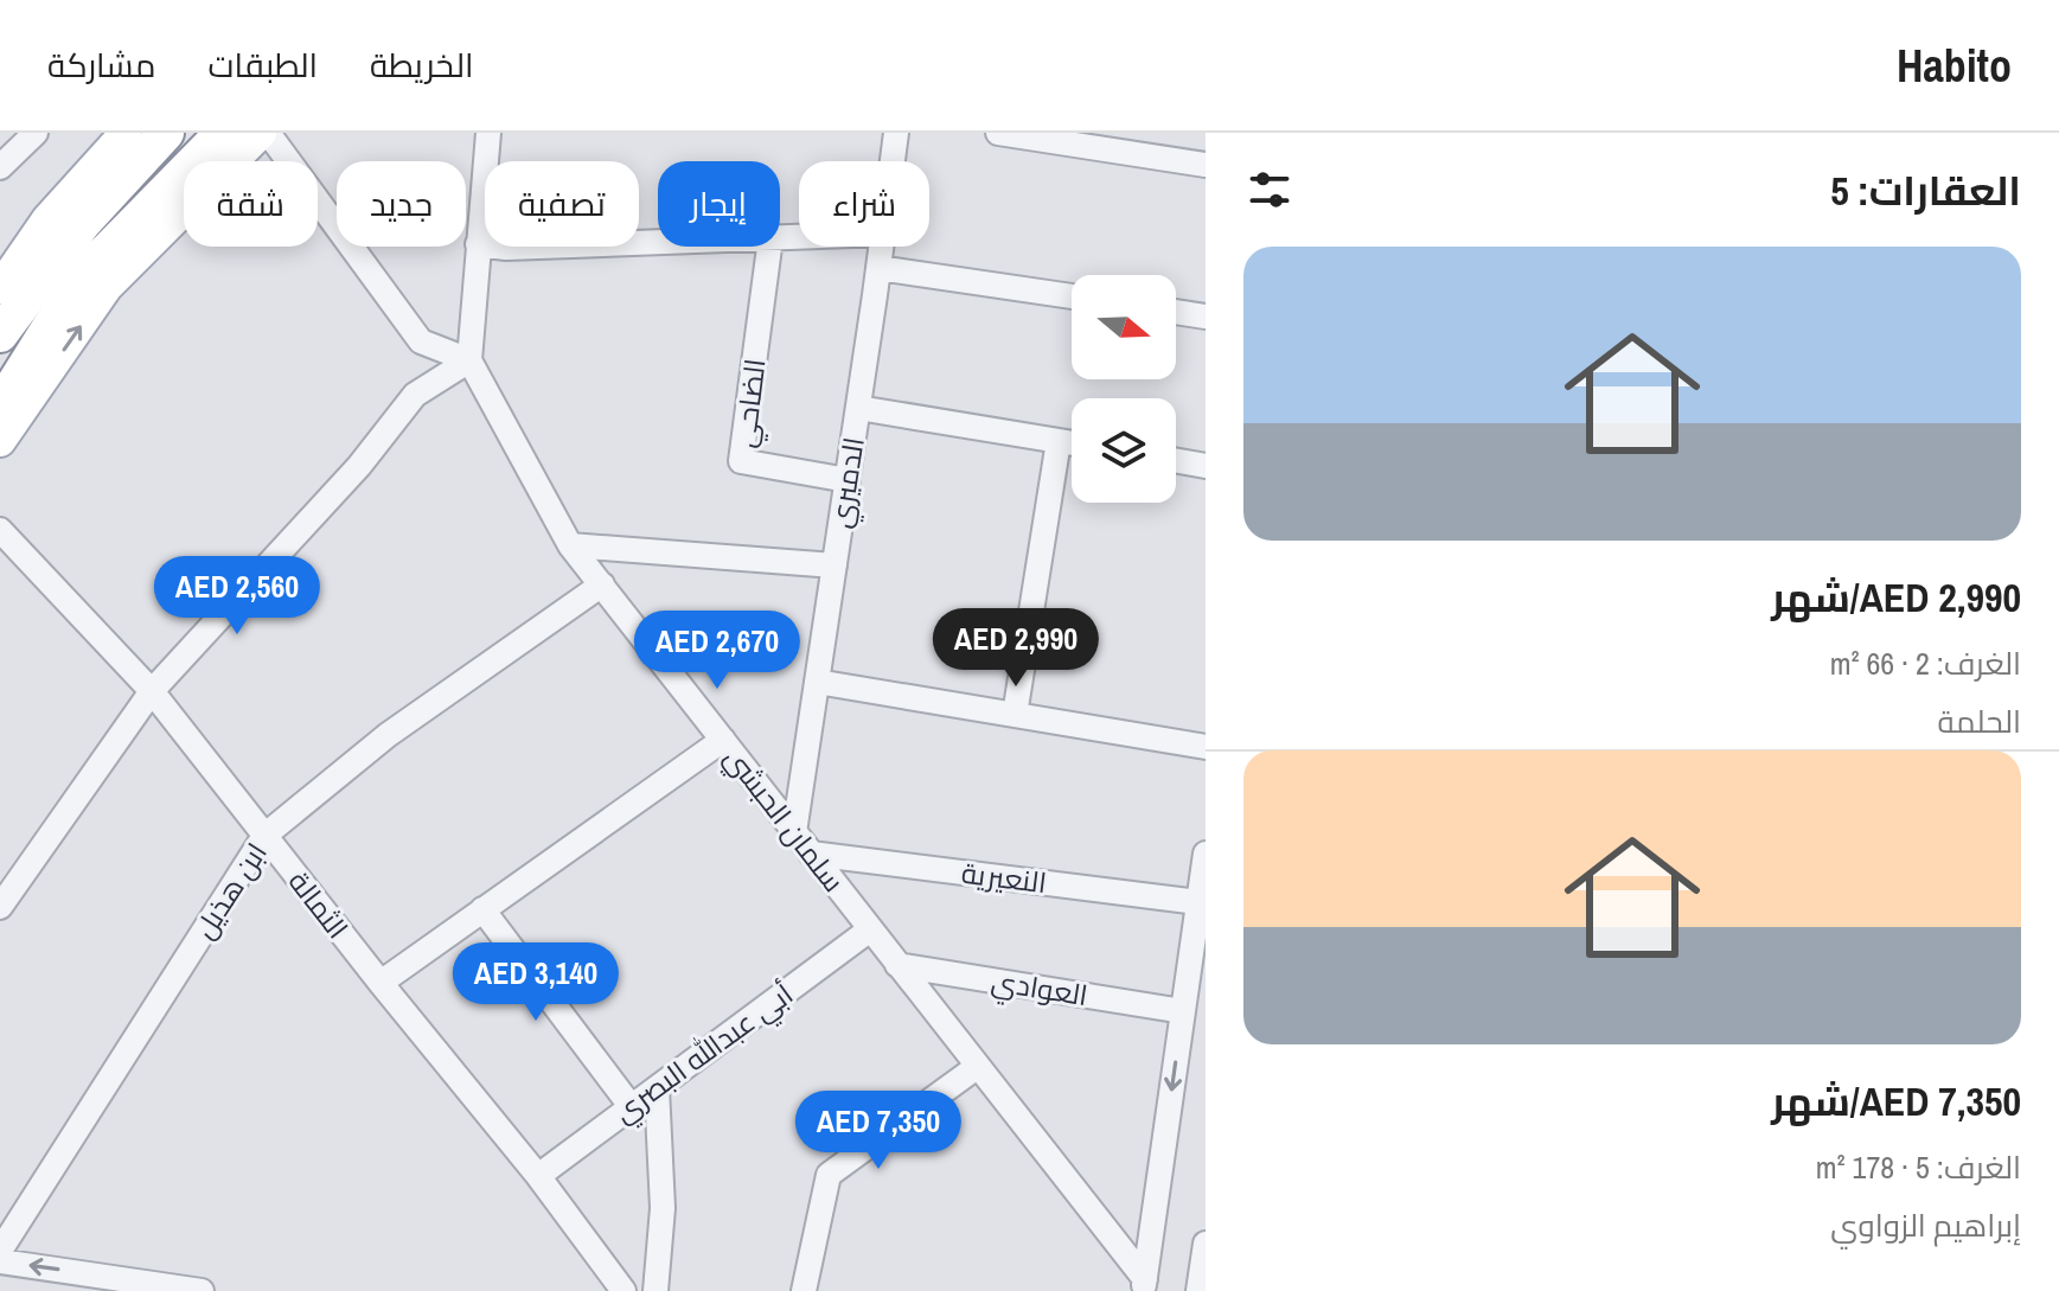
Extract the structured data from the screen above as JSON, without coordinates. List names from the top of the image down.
{
  "streets": {
    "street": [
      "الضاحي",
      "الدميري",
      "سلمان الحبشي",
      "النعيرية",
      "ابن هذيل",
      "الثمالة",
      "العوادي",
      "أبي عبدالله البصري"
    ]
  },
  "crossings": [
    ["الضاحي", "الدميري"],
    ["الدميري", "سلمان الحبشي"],
    ["سلمان الحبشي", "النعيرية"],
    ["سلمان الحبشي", "ابن هذيل"],
    ["سلمان الحبشي", "العوادي"],
    ["سلمان الحبشي", "أبي عبدالله البصري"],
    ["ابن هذيل", "الثمالة"],
    ["الثمالة", "أبي عبدالله البصري"]
  ],
  "north": "right",
  "page": {
    "header": "Habito",
    "nav": ["الخريطة", "الطبقات", "مشاركة"],
    "heading": "العقارات: 5",
    "chip": [
      "شراء",
      "إيجار",
      "تصفية",
      "جديد",
      "شقة"
    ],
    "list": [
      {
        "name": "AED 2,990/شهر",
        "note": "الغرف: 2 · 66 m² · الحلمة"
      },
      {
        "name": "AED 7,350/شهر",
        "note": "الغرف: 5 · 178 m² · إبراهيم الزواوي"
      }
    ],
    "price": [
      "AED 2,560",
      "AED 2,990",
      "AED 2,670",
      "AED 3,140",
      "AED 7,350"
    ]
  }
}
